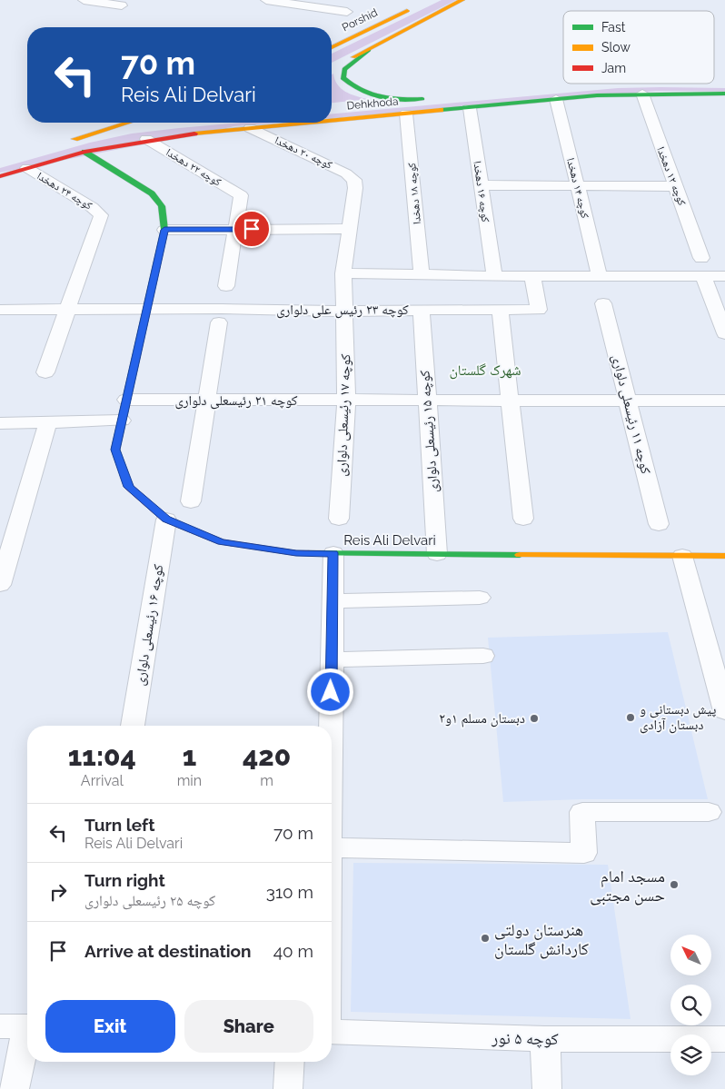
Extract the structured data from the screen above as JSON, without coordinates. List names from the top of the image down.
{
  "streets": {
    "main road": ["Porshid", "Dehkhoda", "Reis Ali Delvari"],
    "street": [
      "کوچه ۲۰ دهخدا",
      "کوچه ۲۲ دهخدا",
      "کوچه ۱۲ دهخدا",
      "کوچه ۱۴ دهخدا",
      "کوچه ۲۴ دهخدا",
      "کوچه ۱۶ دهخدا",
      "کوچه ۱۸ دهخدا",
      "کوچه ۲۳ رئیس علی دلواری",
      "کوچه ۲۱ رئیسعلی دلواری",
      "کوچه ۱۱ رئیسعلی دلواری",
      "کوچه ۱۷ رئیسعلی دلواری",
      "کوچه ۱۵ رئیسعلی دلواری",
      "کوچه ۱۶ رئیسعلی دلواری",
      "کوچه ۵ نور"
    ]
  },
  "crossings": [
    ["Dehkhoda", "کوچه ۲۰ دهخدا"],
    ["Dehkhoda", "کوچه ۲۲ دهخدا"],
    ["Dehkhoda", "کوچه ۱۲ دهخدا"],
    ["Dehkhoda", "کوچه ۱۴ دهخدا"],
    ["Dehkhoda", "کوچه ۲۴ دهخدا"],
    ["Dehkhoda", "کوچه ۱۶ دهخدا"],
    ["Dehkhoda", "کوچه ۱۸ دهخدا"],
    ["Dehkhoda", "Reis Ali Delvari"],
    ["کوچه ۲۰ دهخدا", "کوچه ۱۷ رئیسعلی دلواری"],
    ["کوچه ۲۴ دهخدا", "کوچه ۲۳ رئیس علی دلواری"],
    ["کوچه ۲۳ رئیس علی دلواری", "کوچه ۱۷ رئیسعلی دلواری"],
    ["کوچه ۲۳ رئیس علی دلواری", "کوچه ۱۵ رئیسعلی دلواری"],
    ["کوچه ۲۳ رئیس علی دلواری", "Reis Ali Delvari"],
    ["کوچه ۲۱ رئیسعلی دلواری", "کوچه ۱۱ رئیسعلی دلواری"],
    ["کوچه ۲۱ رئیسعلی دلواری", "کوچه ۱۷ رئیسعلی دلواری"],
    ["کوچه ۲۱ رئیسعلی دلواری", "کوچه ۱۵ رئیسعلی دلواری"],
    ["کوچه ۲۱ رئیسعلی دلواری", "Reis Ali Delvari"],
    ["کوچه ۱۵ رئیسعلی دلواری", "Reis Ali Delvari"],
    ["Reis Ali Delvari", "کوچه ۱۶ رئیسعلی دلواری"]
  ],
  "districts": ["شهرک گلستان"],
  "places": [
    "پیش دبستانی و دبستان آزادی",
    "دبستان مسلم ۱و۲",
    "مسجد امام حسن مجتبی",
    "هنرستان دولتی کاردانش گلستان"
  ],
  "legend": ["Fast", "Slow", "Jam"],
  "north": "top left",
  "page": {
    "turn": ["70 m", "Reis Ali Delvari"],
    "eta": [
      "11:04",
      "Arrival",
      "1",
      "min",
      "420",
      "m"
    ],
    "list": [
      {
        "name": "Turn left",
        "note": "Reis Ali Delvari",
        "value": "70 m"
      },
      {
        "name": "Turn right",
        "note": "کوچه ۲۵ رئیسعلی دلواری",
        "value": "310 m"
      },
      {
        "name": "Arrive at destination",
        "value": "40 m"
      }
    ],
    "buttons": ["Exit", "Share"]
  }
}
